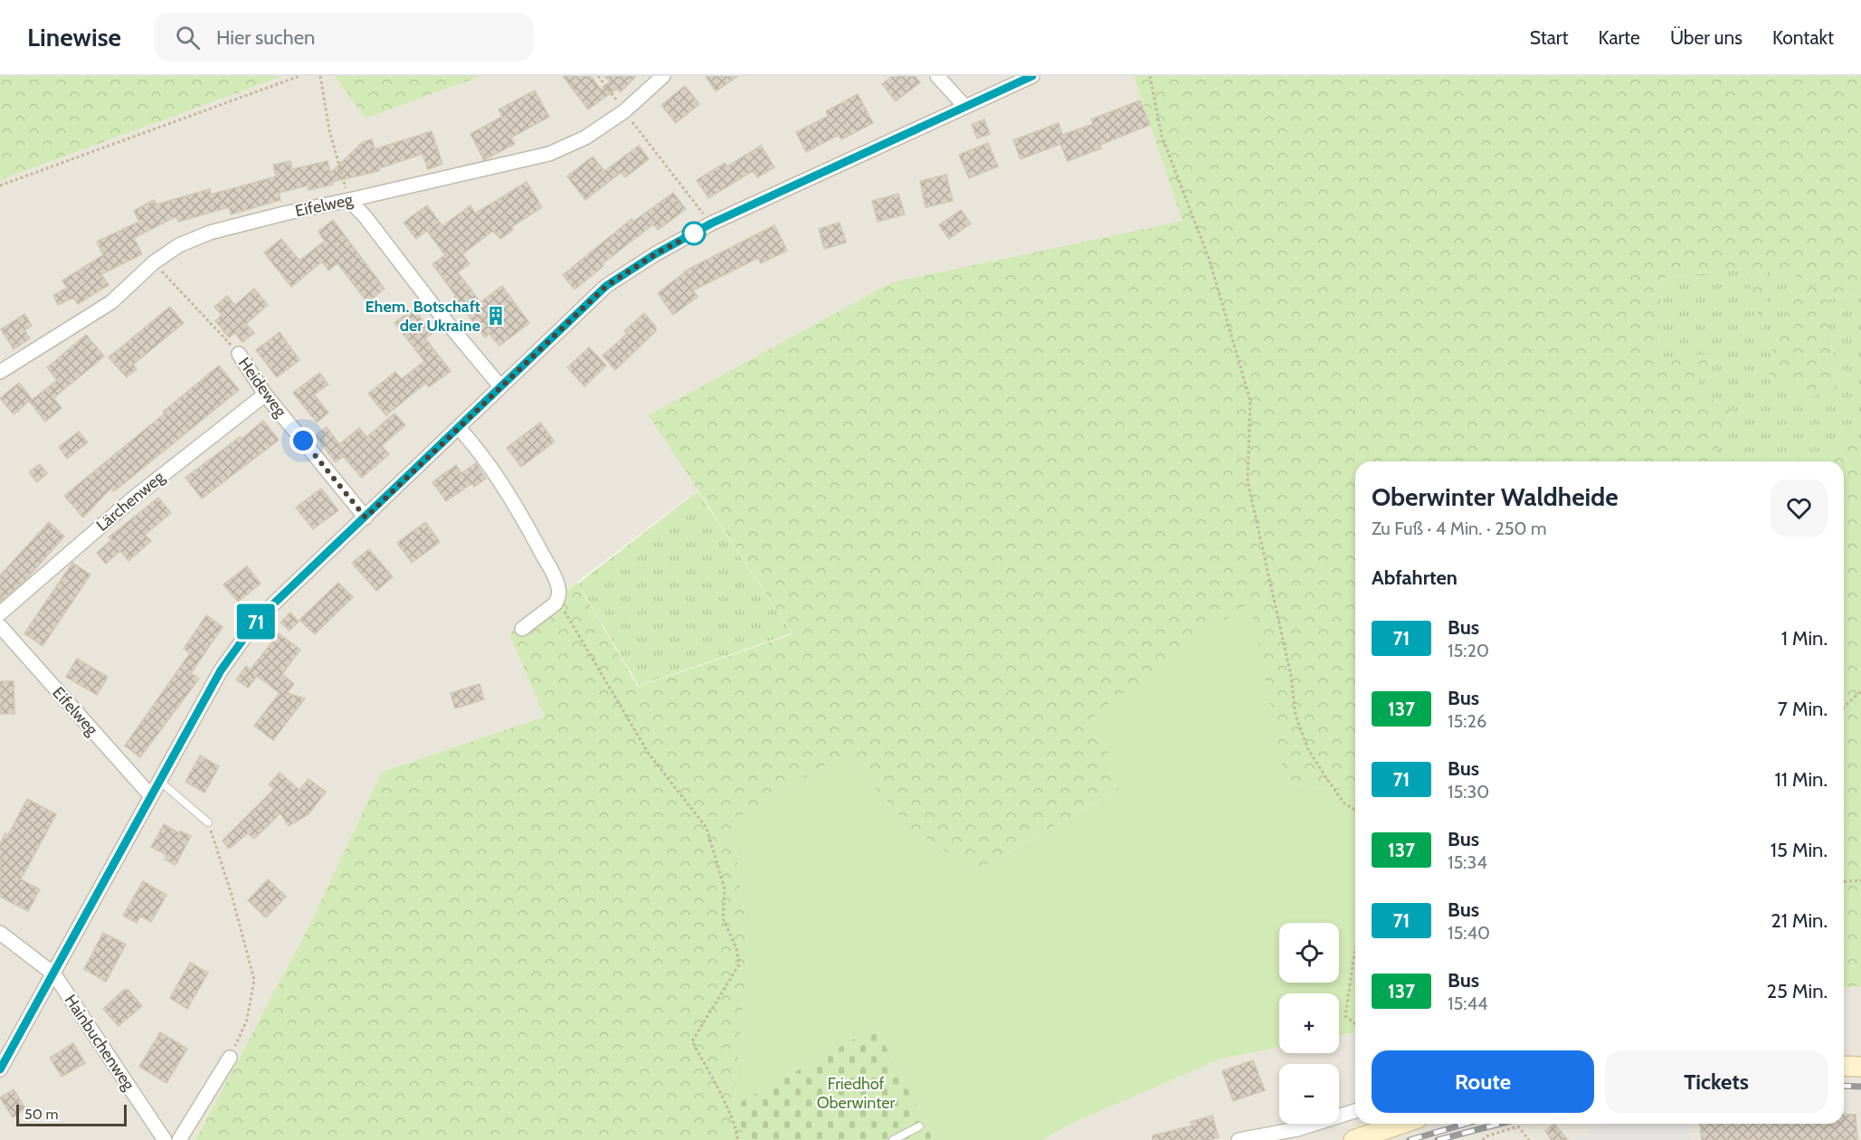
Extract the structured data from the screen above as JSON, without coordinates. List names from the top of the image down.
{
  "streets": {
    "street": [
      "Eifelweg",
      "Heideweg",
      "Lärchenweg",
      "Hainbuchenweg"
    ]
  },
  "crossings": [
    ["Eifelweg", "Heideweg"],
    ["Heideweg", "Lärchenweg"]
  ],
  "parks": ["Friedhof Oberwinter"],
  "places": {
    "building": ["Ehem. Botschaft der Ukraine"]
  },
  "lines": ["bus line 71"],
  "scale_bar": "50 m",
  "page": {
    "header": "Linewise",
    "search": "Hier suchen",
    "nav": [
      "Start",
      "Karte",
      "Über uns",
      "Kontakt"
    ],
    "on_map": "71",
    "heading": [
      ["Oberwinter Waldheide", "Zu Fuß · 4 Min. · 250 m"],
      "Abfahrten"
    ],
    "list": [
      {
        "mark": "71",
        "name": "Bus",
        "note": "15:20",
        "value": "1 Min."
      },
      {
        "mark": "137",
        "name": "Bus",
        "note": "15:26",
        "value": "7 Min."
      },
      {
        "mark": "71",
        "name": "Bus",
        "note": "15:30",
        "value": "11 Min."
      },
      {
        "mark": "137",
        "name": "Bus",
        "note": "15:34",
        "value": "15 Min."
      },
      {
        "mark": "71",
        "name": "Bus",
        "note": "15:40",
        "value": "21 Min."
      },
      {
        "mark": "137",
        "name": "Bus",
        "note": "15:44",
        "value": "25 Min."
      }
    ],
    "map_buttons": ["+", "−"],
    "buttons": ["Route", "Tickets"],
    "scale": "50 m"
  }
}
